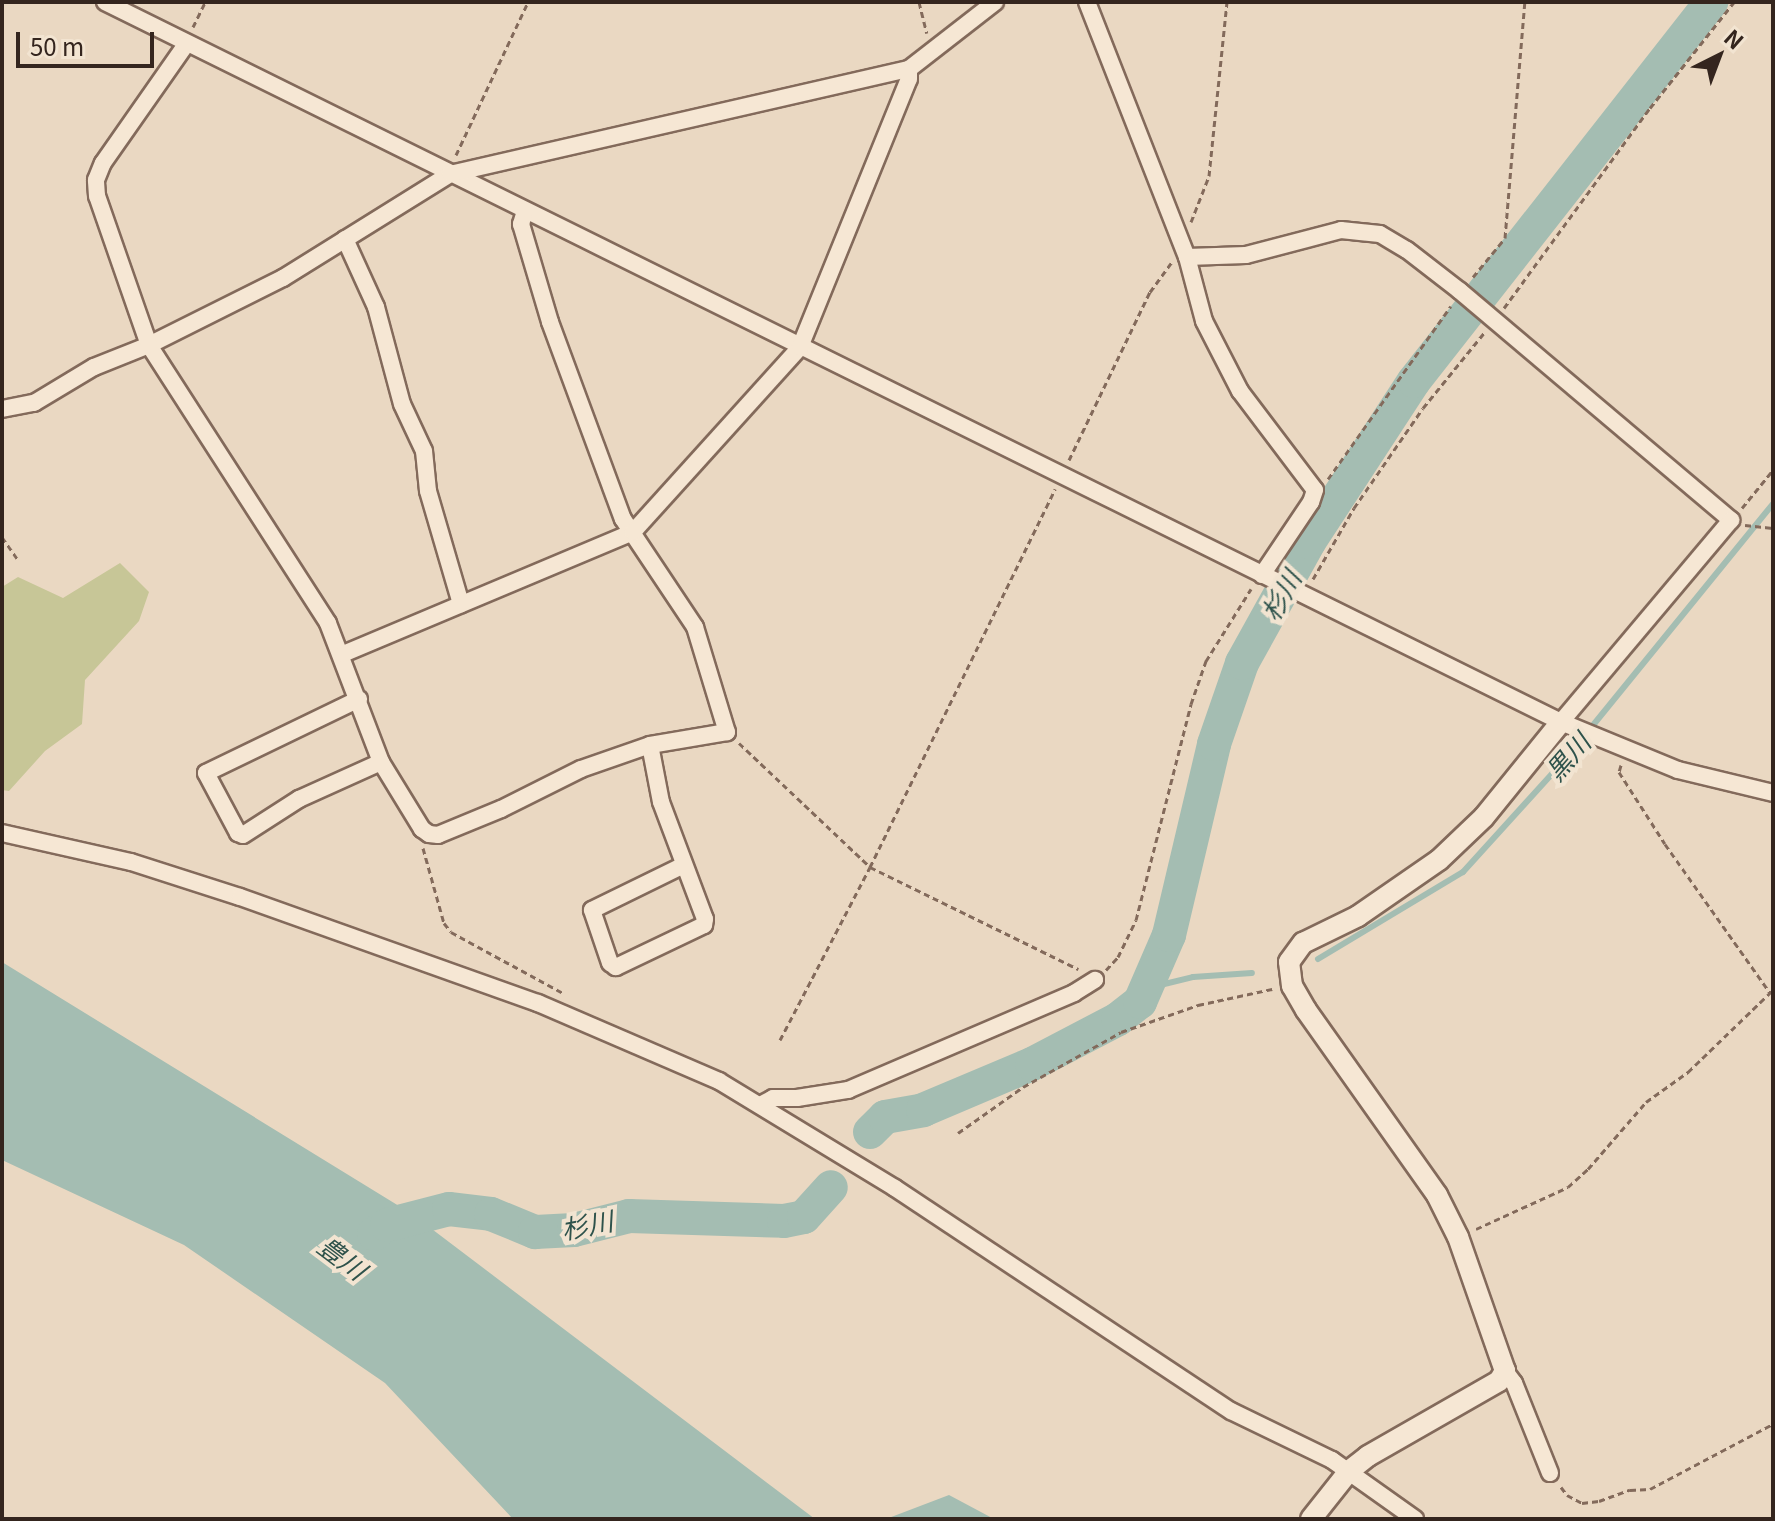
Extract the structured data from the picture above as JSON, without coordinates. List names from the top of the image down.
{
  "water": ["杉川", "黒川", "豊川"],
  "scale_bar": "50 m",
  "north": "top right"
}
